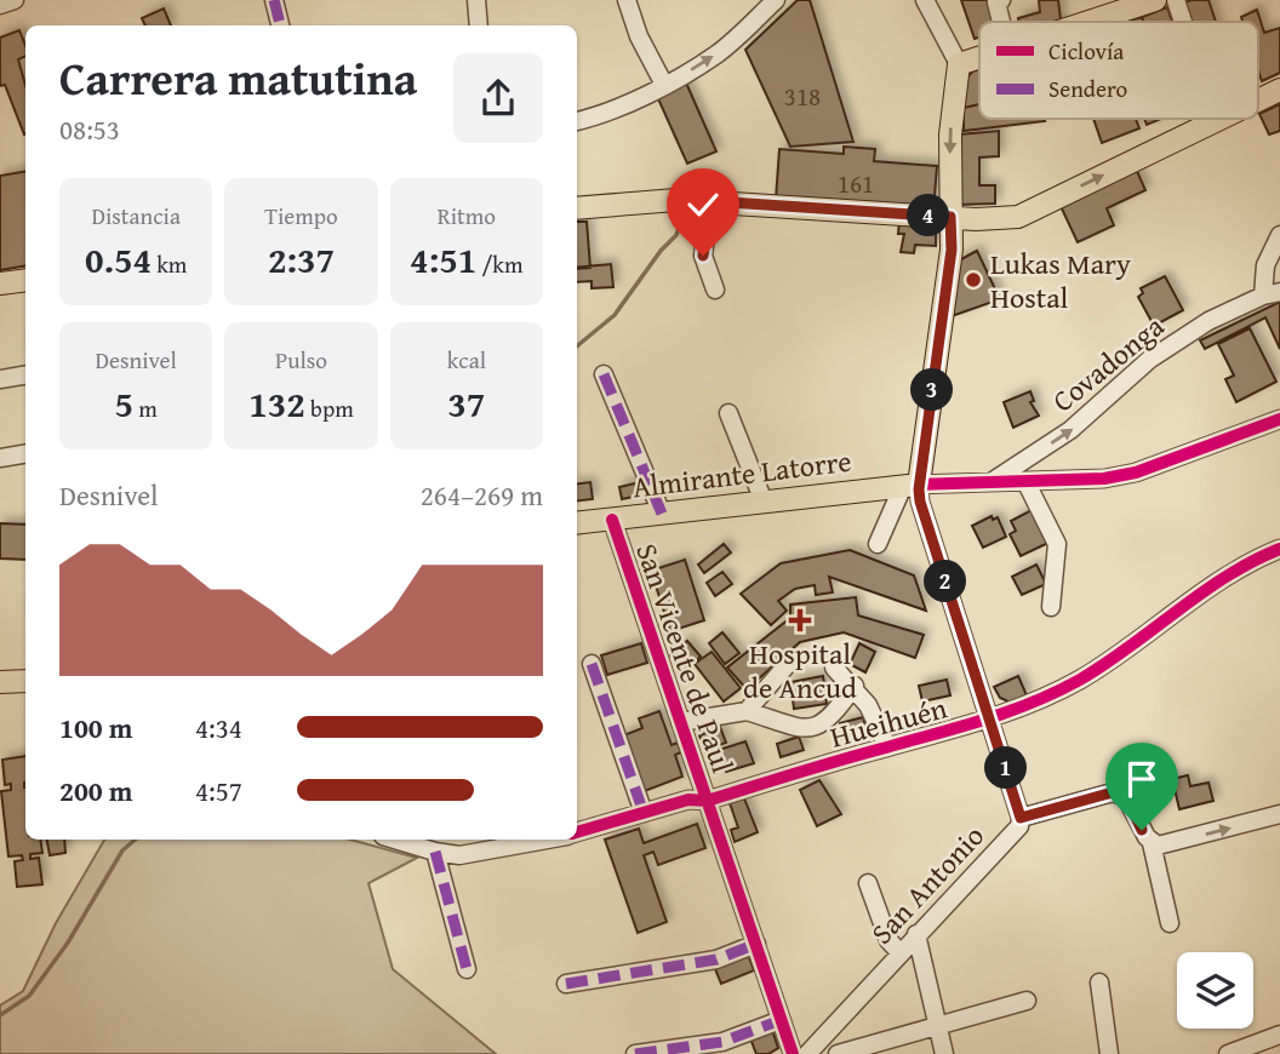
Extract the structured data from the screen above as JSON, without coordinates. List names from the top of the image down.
{
  "streets": {
    "main road": ["Almirante Latorre"],
    "street": [
      "Covadonga",
      "San Vicente de Paul",
      "Hueihuén",
      "San Antonio"
    ]
  },
  "crossings": [
    ["Almirante Latorre", "San Vicente de Paul"],
    ["San Vicente de Paul", "Hueihuén"]
  ],
  "places": {
    "other": ["Lukas Mary Hostal"],
    "health": ["Hospital de Ancud"]
  },
  "house_numbers": ["318", "161"],
  "legend": ["Ciclovía", "Sendero"],
  "page": {
    "heading": ["Carrera matutina", "08:53"],
    "stats": [
      ["Distancia", "0.54 km"],
      ["Tiempo", "2:37"],
      ["Ritmo", "4:51 /km"],
      ["Desnivel", "5 m"],
      ["Pulso", "132 bpm"],
      ["kcal", "37"]
    ],
    "pins": [
      "4",
      "3",
      "2",
      "1"
    ],
    "chart": ["Desnivel", "264–269 m"],
    "list": [
      {
        "name": "100 m",
        "note": "4:34"
      },
      {
        "name": "200 m",
        "note": "4:57"
      }
    ]
  }
}
